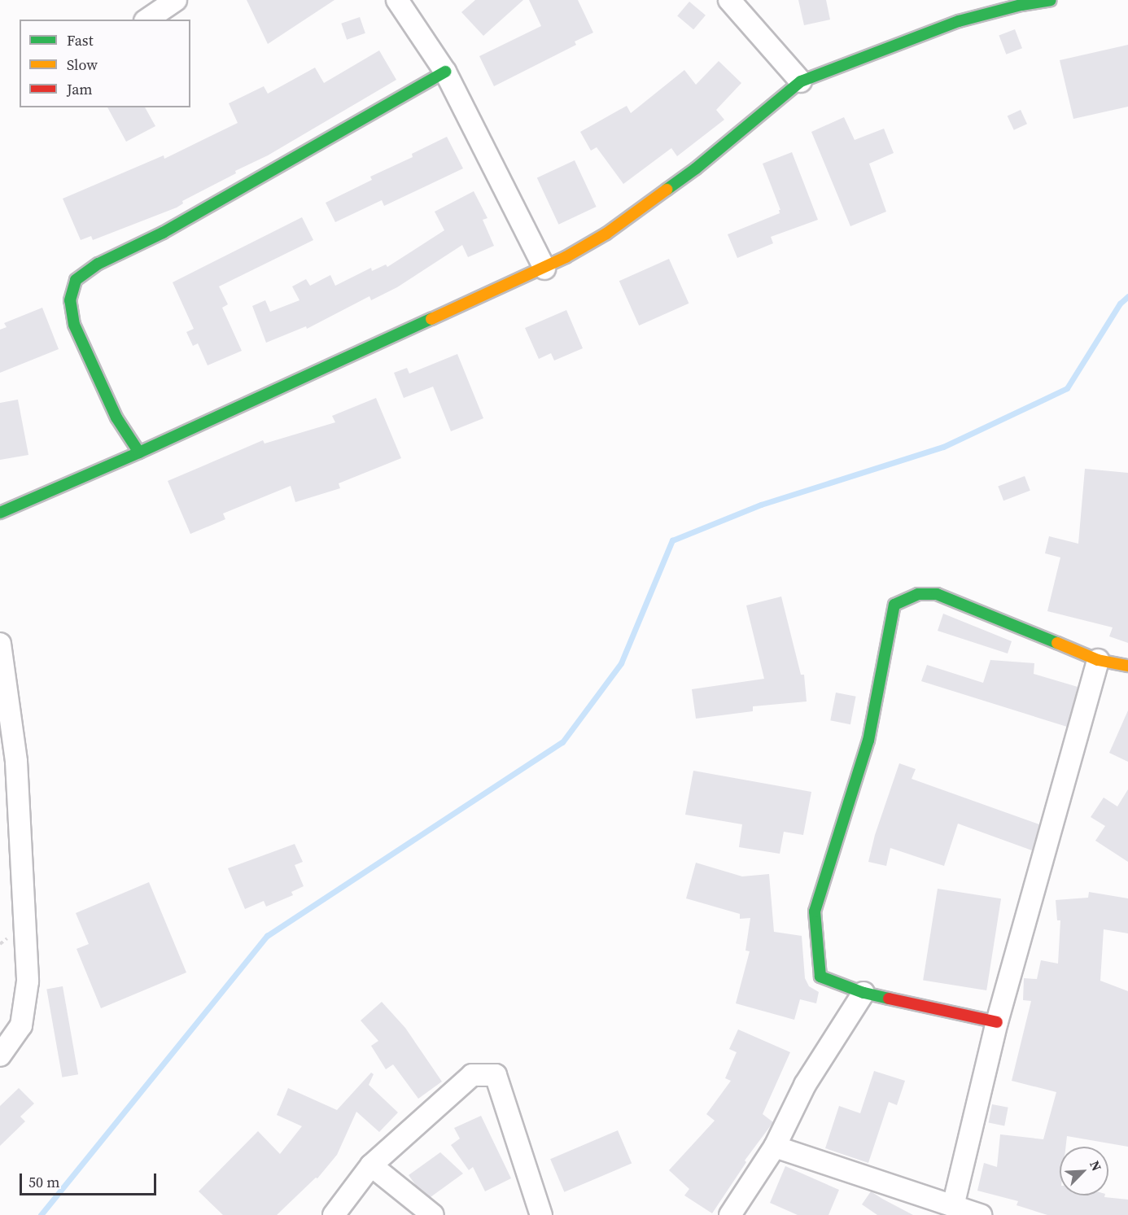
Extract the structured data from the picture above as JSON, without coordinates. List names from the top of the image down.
{
  "legend": ["Fast", "Slow", "Jam"],
  "scale_bar": "50 m",
  "north": "top right"
}
